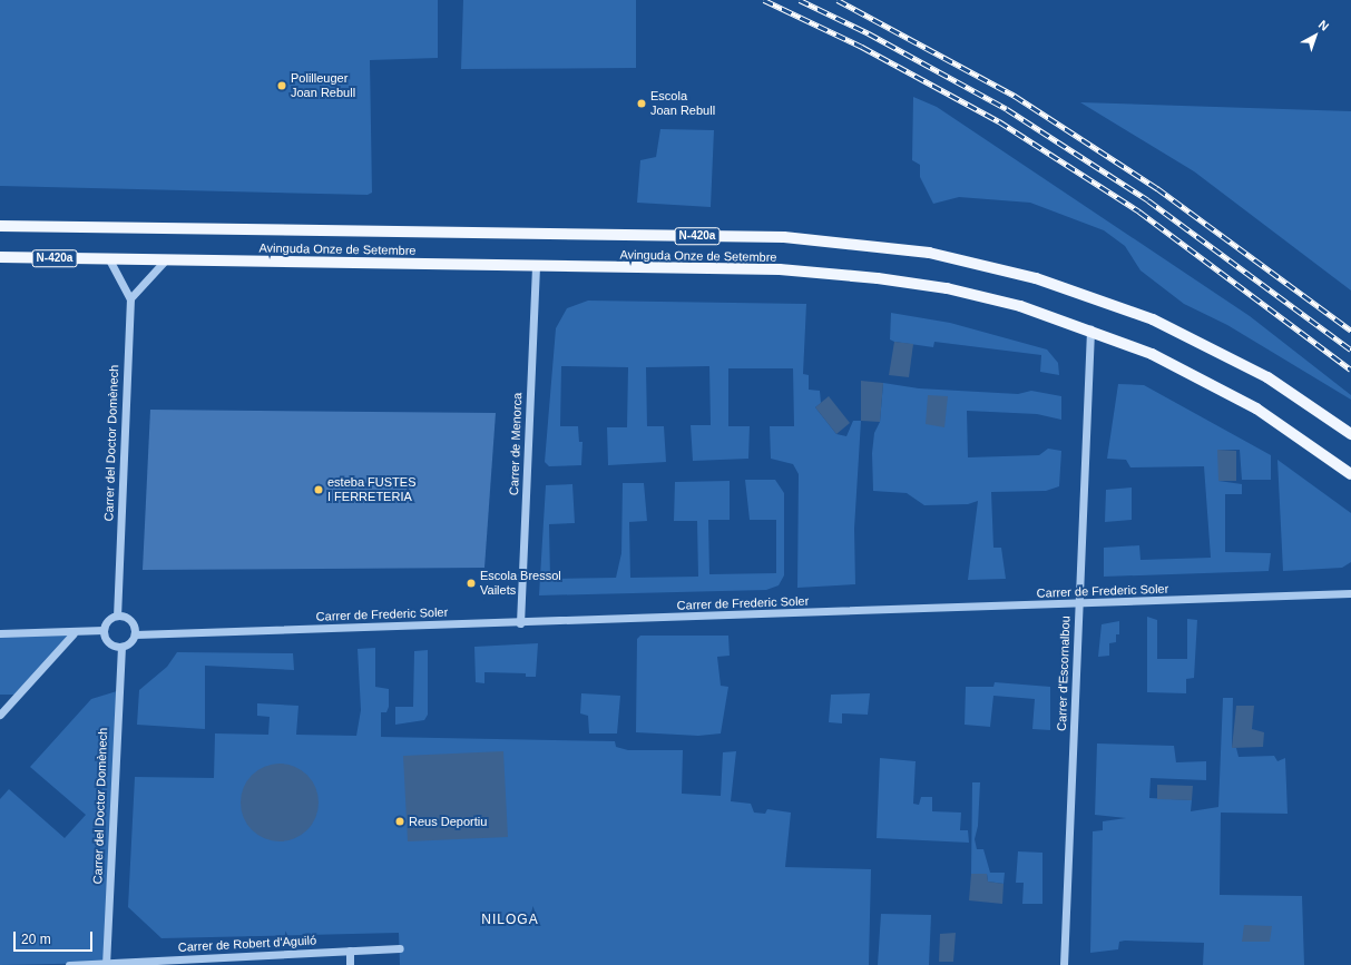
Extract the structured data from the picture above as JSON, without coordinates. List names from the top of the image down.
{
  "streets": {
    "main road": ["N-420a", "Avinguda Onze de Setembre"],
    "street": [
      "Carrer del Doctor Domènech",
      "Carrer de Menorca",
      "Carrer de Frederic Soler",
      "Carrer d'Escornalbou",
      "Carrer de Robert d'Aguiló"
    ]
  },
  "crossings": [
    ["Avinguda Onze de Setembre", "Carrer de Menorca"],
    ["Avinguda Onze de Setembre", "Carrer d'Escornalbou"],
    ["Carrer del Doctor Domènech", "Carrer de Frederic Soler"],
    ["Carrer del Doctor Domènech", "Carrer de Robert d'Aguiló"],
    ["Carrer de Menorca", "Carrer de Frederic Soler"],
    ["Carrer de Frederic Soler", "Carrer d'Escornalbou"]
  ],
  "districts": ["NILOGA"],
  "places": [
    "Polilleuger Joan Rebull",
    "Escola Joan Rebull",
    "esteba FUSTES I FERRETERIA",
    "Escola Bressol Vailets",
    "Reus Deportiu"
  ],
  "scale_bar": "20 m",
  "north": "top right"
}
